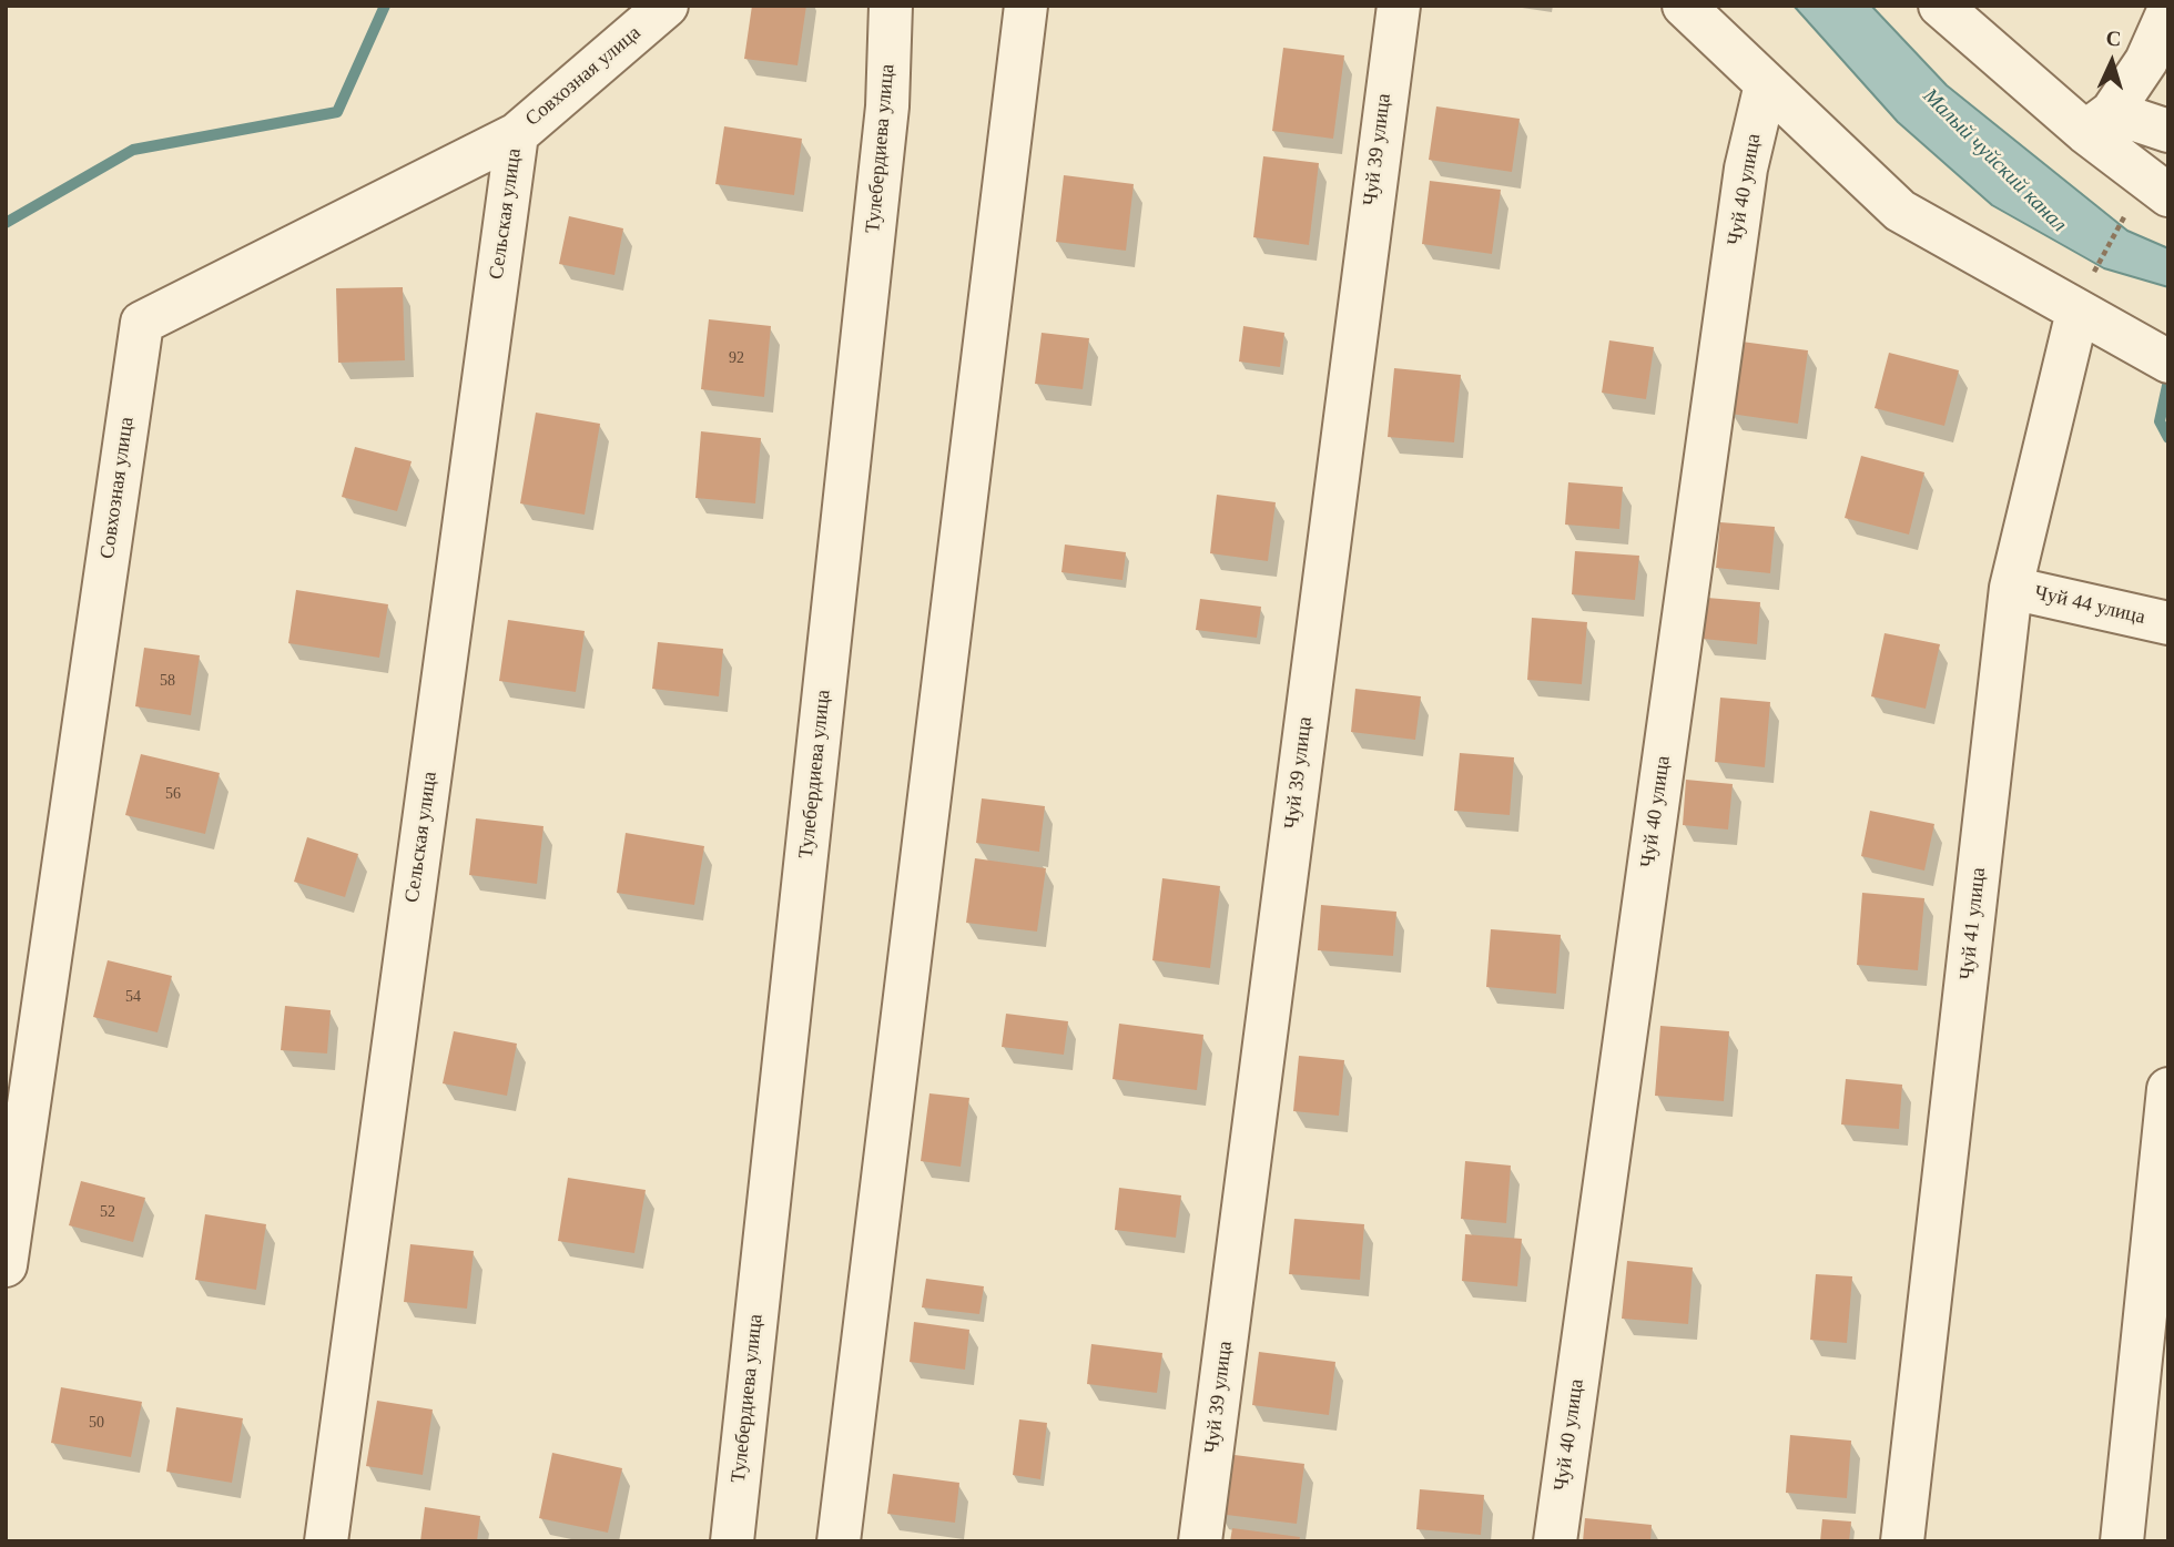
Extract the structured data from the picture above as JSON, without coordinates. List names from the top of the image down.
{
  "streets": {
    "street": [
      "Совхозная улица",
      "Тулебердиева улица",
      "Чуй 39 улица",
      "Чуй 40 улица",
      "Сельская улица",
      "Чуй 44 улица",
      "Чуй 41 улица"
    ]
  },
  "crossings": [
    ["Совхозная улица", "Сельская улица"],
    ["Чуй 44 улица", "Чуй 41 улица"]
  ],
  "water": ["Малый чуйский канал"],
  "house_numbers": [
    "92",
    "58",
    "56",
    "54",
    "52",
    "50"
  ],
  "north": "top"
}
